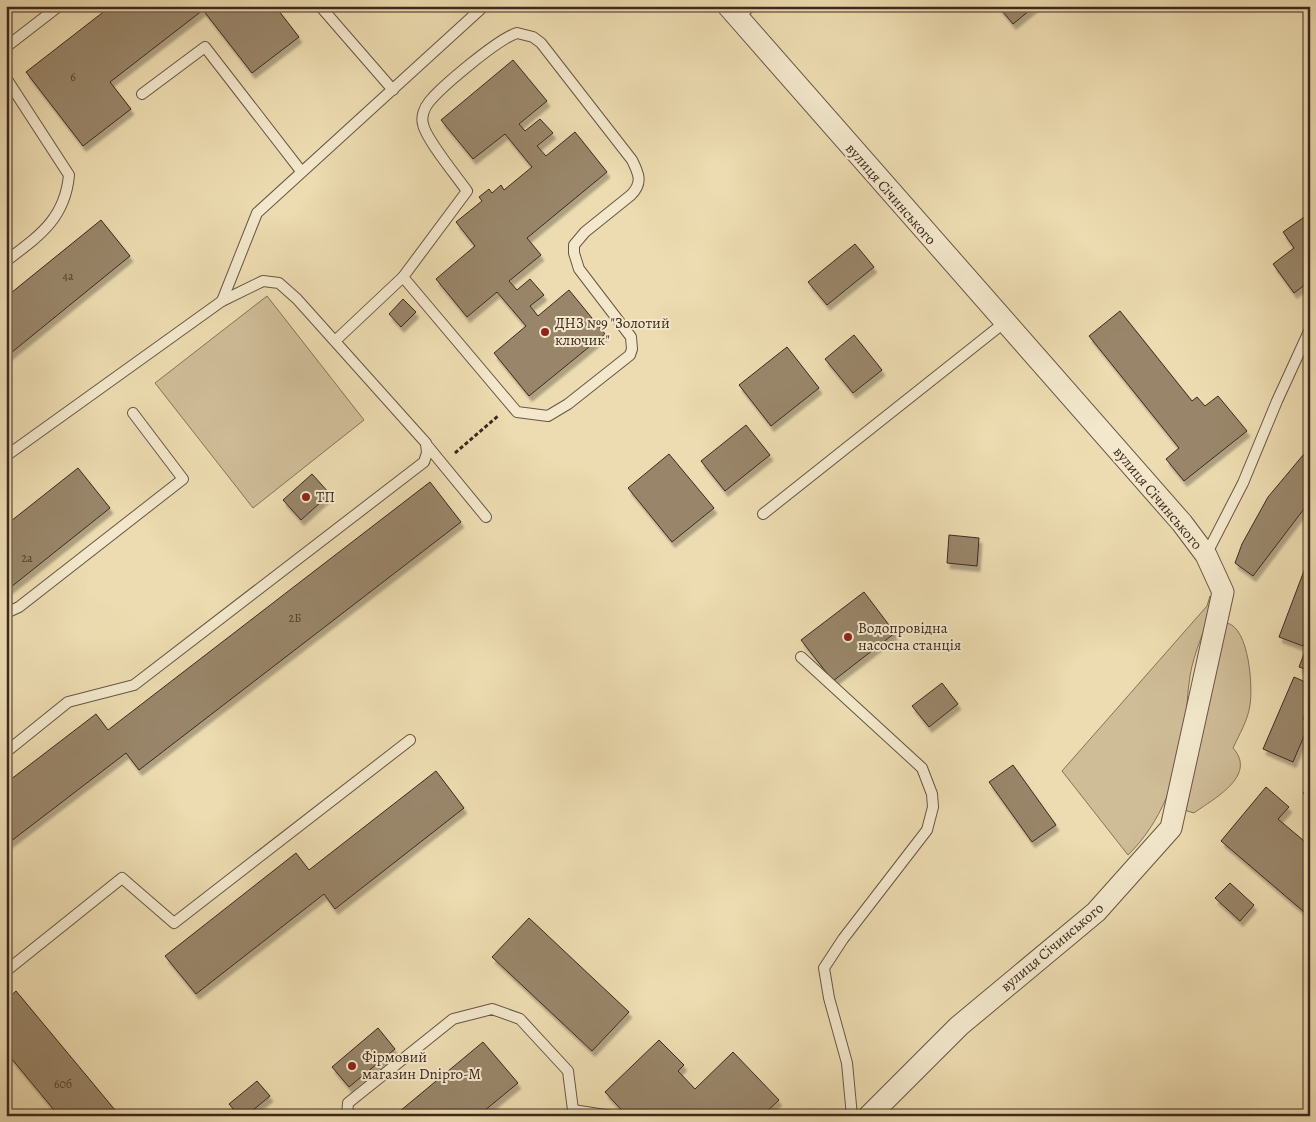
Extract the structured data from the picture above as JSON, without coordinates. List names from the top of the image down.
{
  "streets": {
    "street": ["вулиця Січинського"]
  },
  "places": [
    "ДНЗ №9 \"Золотий ключик\"",
    "ТП",
    "Водопровідна насосна станція",
    "Фірмовий магазин Dnipro-M"
  ],
  "house_numbers": [
    "6",
    "4а",
    "2а",
    "2Б",
    "60б"
  ]
}
